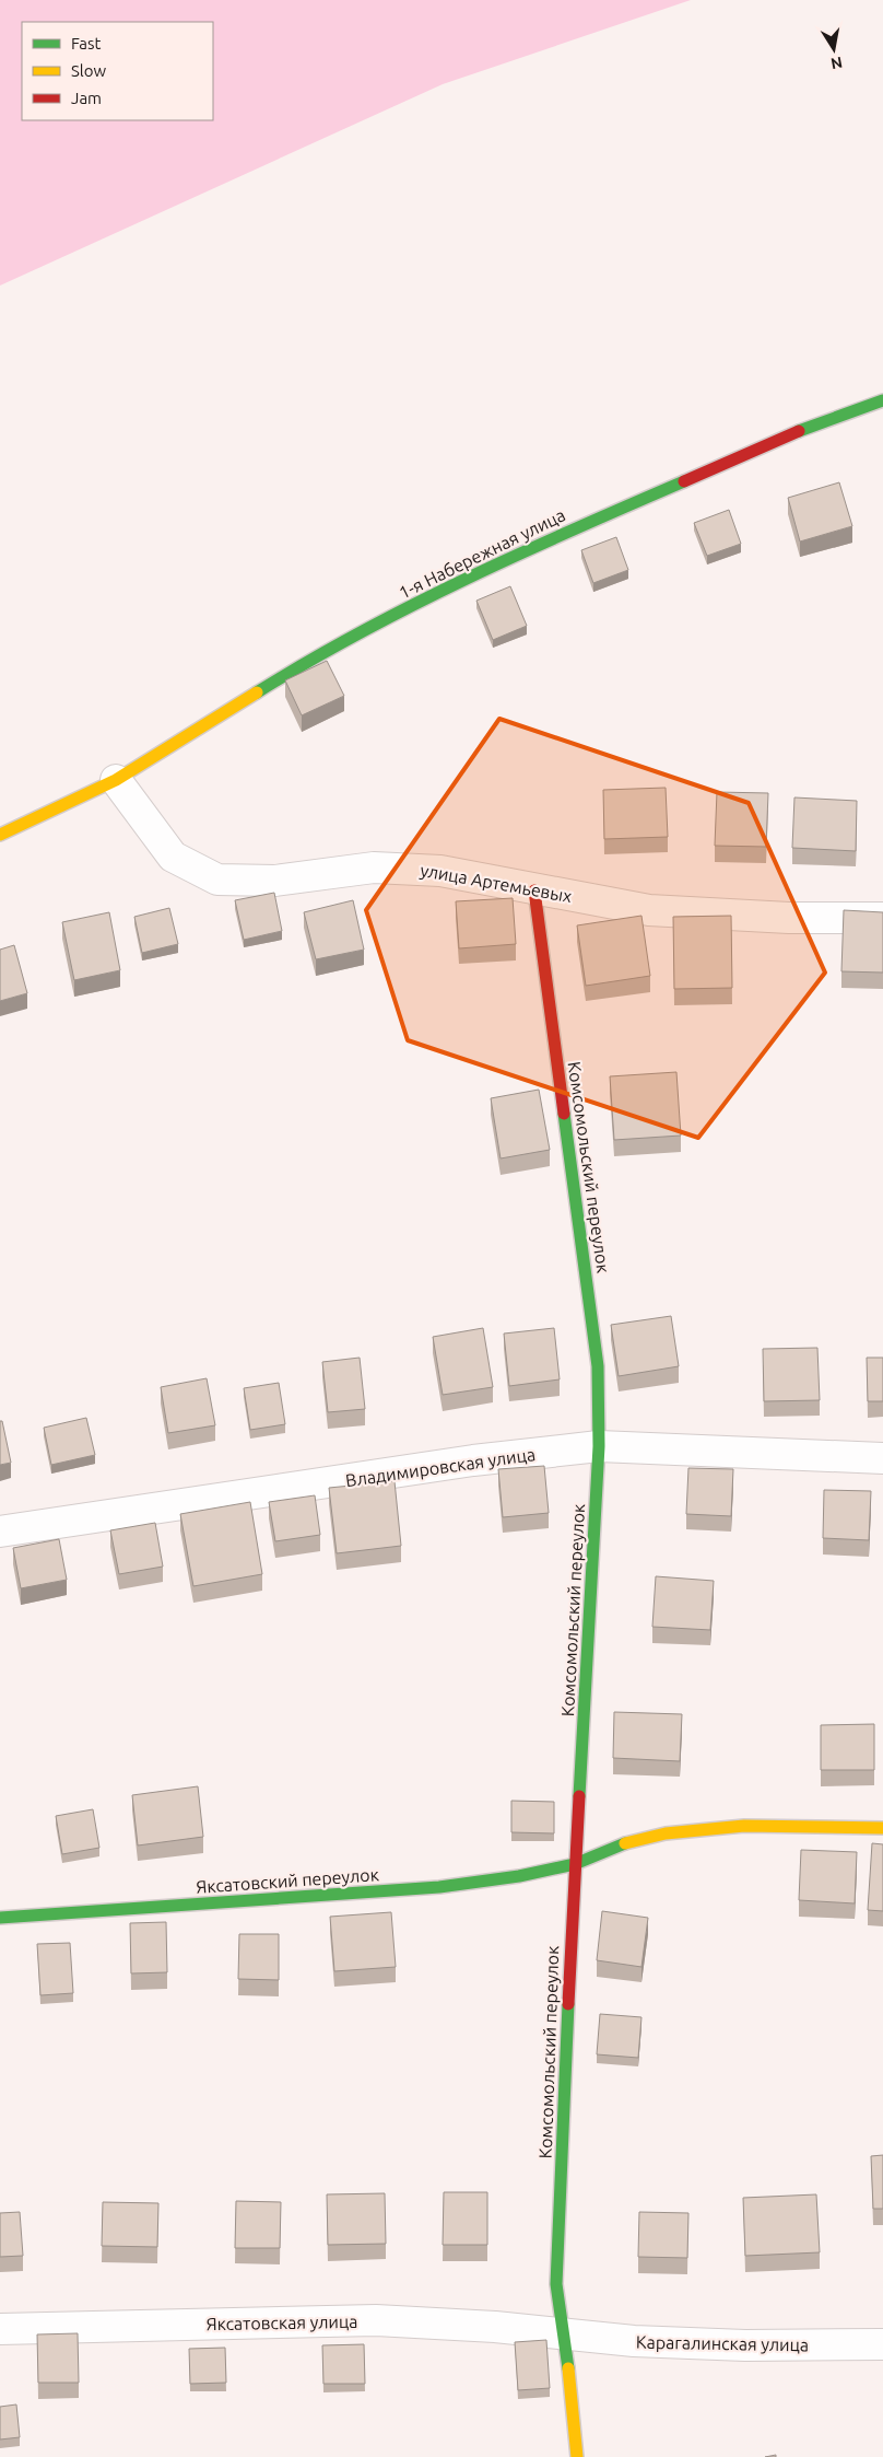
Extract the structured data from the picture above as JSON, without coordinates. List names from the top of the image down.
{
  "streets": {
    "street": [
      "1-я Набережная улица",
      "улица Артемьевых",
      "Комсомольский переулок",
      "Владимировская улица",
      "Яксатовский переулок",
      "Яксатовская улица",
      "Карагалинская улица"
    ]
  },
  "crossings": [
    ["1-я Набережная улица", "улица Артемьевых"],
    ["улица Артемьевых", "Комсомольский переулок"],
    ["Комсомольский переулок", "Владимировская улица"],
    ["Комсомольский переулок", "Яксатовский переулок"],
    ["Комсомольский переулок", "Яксатовская улица"],
    ["Комсомольский переулок", "Карагалинская улица"],
    ["Яксатовская улица", "Карагалинская улица"]
  ],
  "legend": ["Fast", "Slow", "Jam"],
  "north": "bottom"
}
